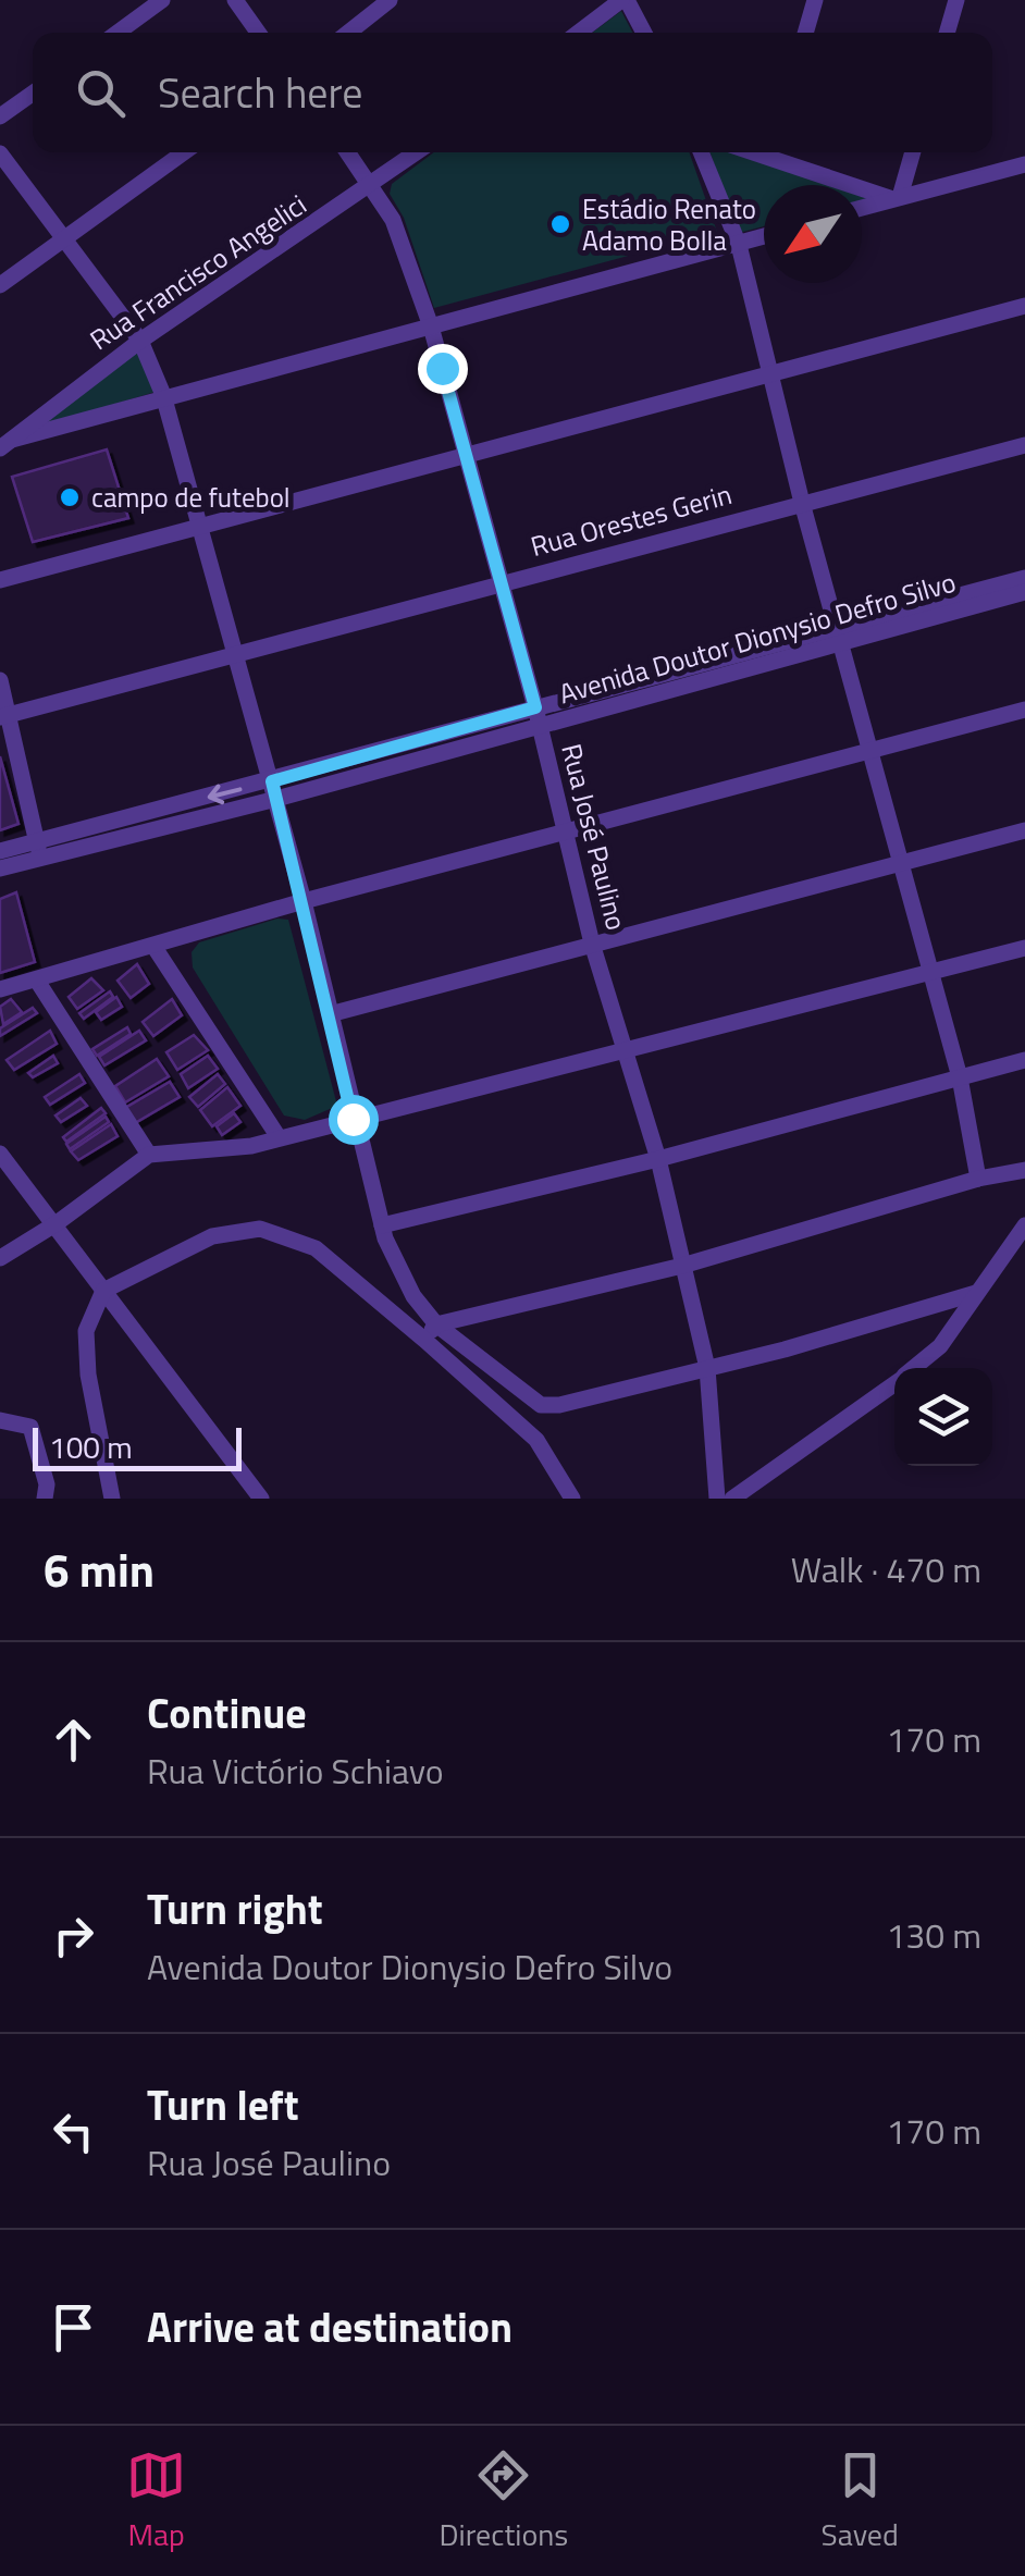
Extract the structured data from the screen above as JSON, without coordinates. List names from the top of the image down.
{
  "streets": {
    "street": [
      "Rua Francisco Angelici",
      "Rua Orestes Gerin",
      "Avenida Doutor Dionysio Defro Silvo",
      "Rua José Paulino"
    ]
  },
  "crossings": [
    ["Rua Francisco Angelici", "Rua José Paulino"],
    ["Rua Orestes Gerin", "Rua José Paulino"],
    ["Avenida Doutor Dionysio Defro Silvo", "Rua José Paulino"]
  ],
  "places": ["Estádio Renato Adamo Bolla", "campo de futebol"],
  "scale_bar": "100 m",
  "north": "bottom left",
  "page": {
    "search": "Search here",
    "scale": "100 m",
    "heading": ["6 min", "Walk · 470 m"],
    "list": [
      ["Continue", "Rua Victório Schiavo", "170 m"],
      ["Turn right", "Avenida Doutor Dionysio Defro Silvo", "130 m"],
      ["Turn left", "Rua José Paulino", "170 m"],
      "Arrive at destination"
    ],
    "nav": ["Map", "Directions", "Saved"]
  }
}
